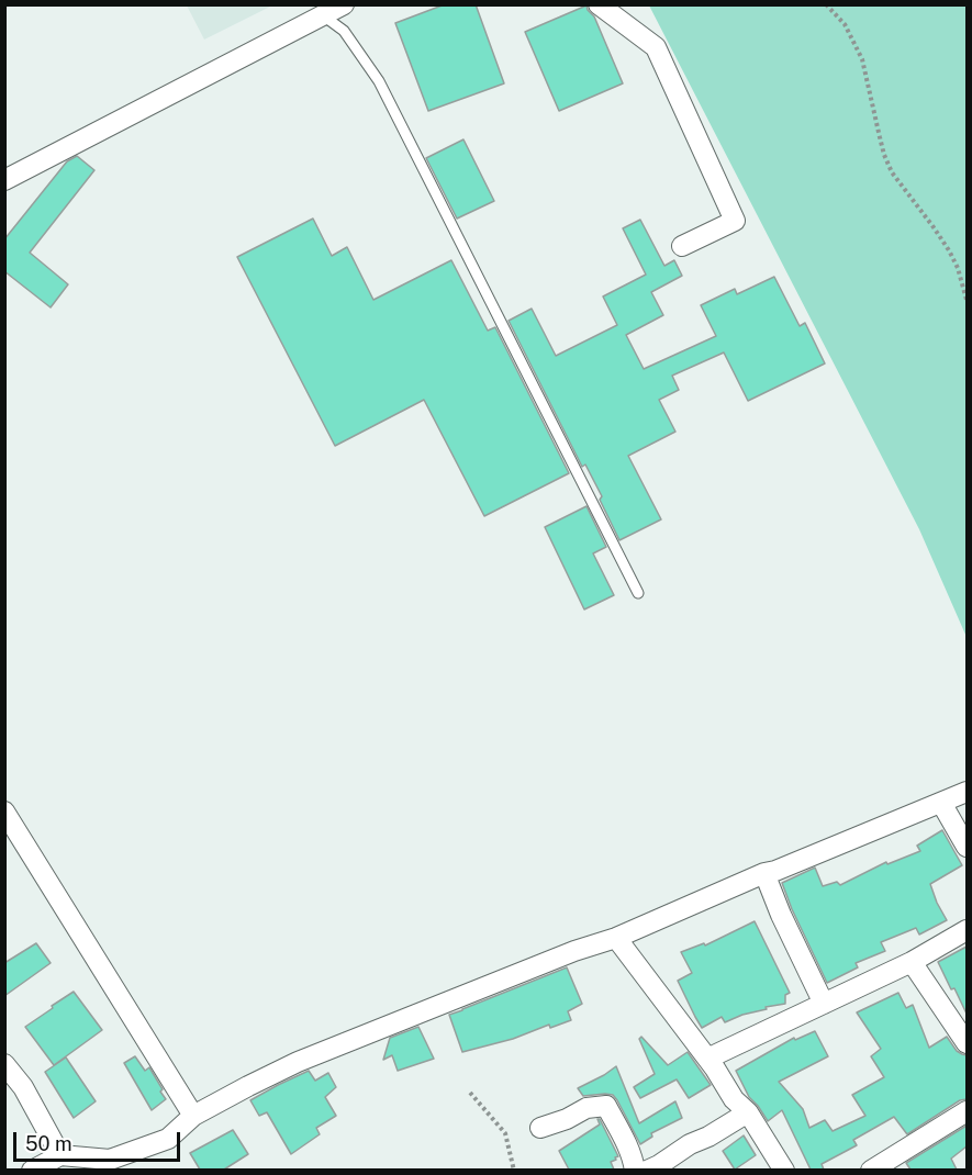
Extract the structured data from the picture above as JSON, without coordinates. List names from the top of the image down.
{
  "scale_bar": "50 m"
}
